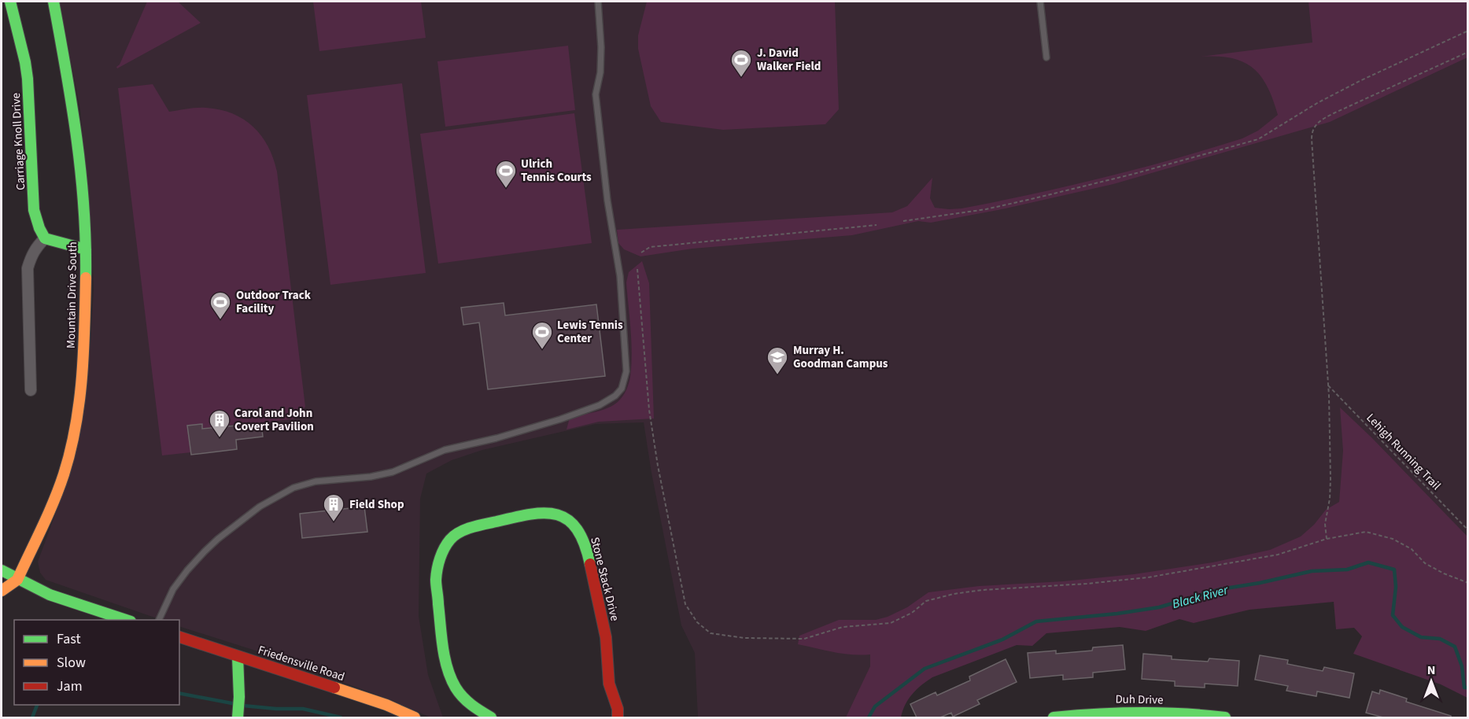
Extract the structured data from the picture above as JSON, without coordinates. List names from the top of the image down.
{
  "streets": {
    "street": [
      "Carriage Knoll Drive",
      "Mountain Drive South",
      "Stone Stack Drive",
      "Friedensville Road",
      "Duh Drive"
    ],
    "path": ["Lehigh Running Trail"]
  },
  "water": ["Black River"],
  "places": {
    "sports": [
      "J. David Walker Field",
      "Ulrich Tennis Courts",
      "Outdoor Track Facility",
      "Lewis Tennis Center"
    ],
    "school or university": ["Murray H. Goodman Campus"],
    "building": ["Carol and John Covert Pavilion", "Field Shop"]
  },
  "legend": ["Fast", "Slow", "Jam"],
  "north": "top"
}
